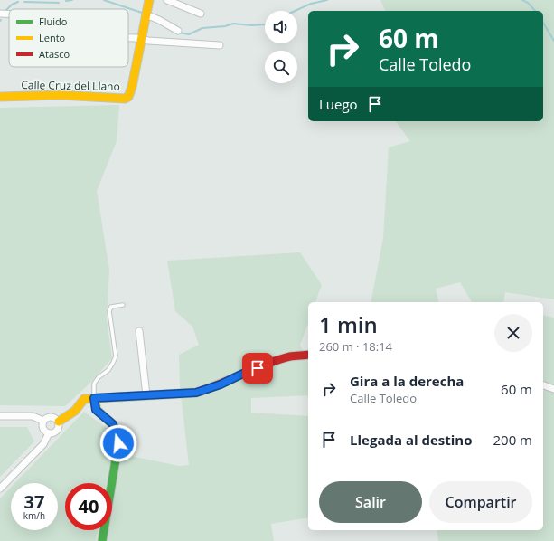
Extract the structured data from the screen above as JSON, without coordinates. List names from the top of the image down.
{
  "streets": {
    "street": ["Calle Cruz del Llano"]
  },
  "legend": ["Fluido", "Lento", "Atasco"],
  "page": {
    "turn": ["60 m", "Calle Toledo"],
    "then": "Luego",
    "heading": ["1 min", "260 m · 18:14"],
    "list": [
      {
        "name": "Gira a la derecha",
        "note": "Calle Toledo",
        "value": "60 m"
      },
      {
        "name": "Llegada al destino",
        "value": "200 m"
      }
    ],
    "buttons": ["Salir", "Compartir"],
    "speed": "37 km/h",
    "limit": "40"
  }
}
